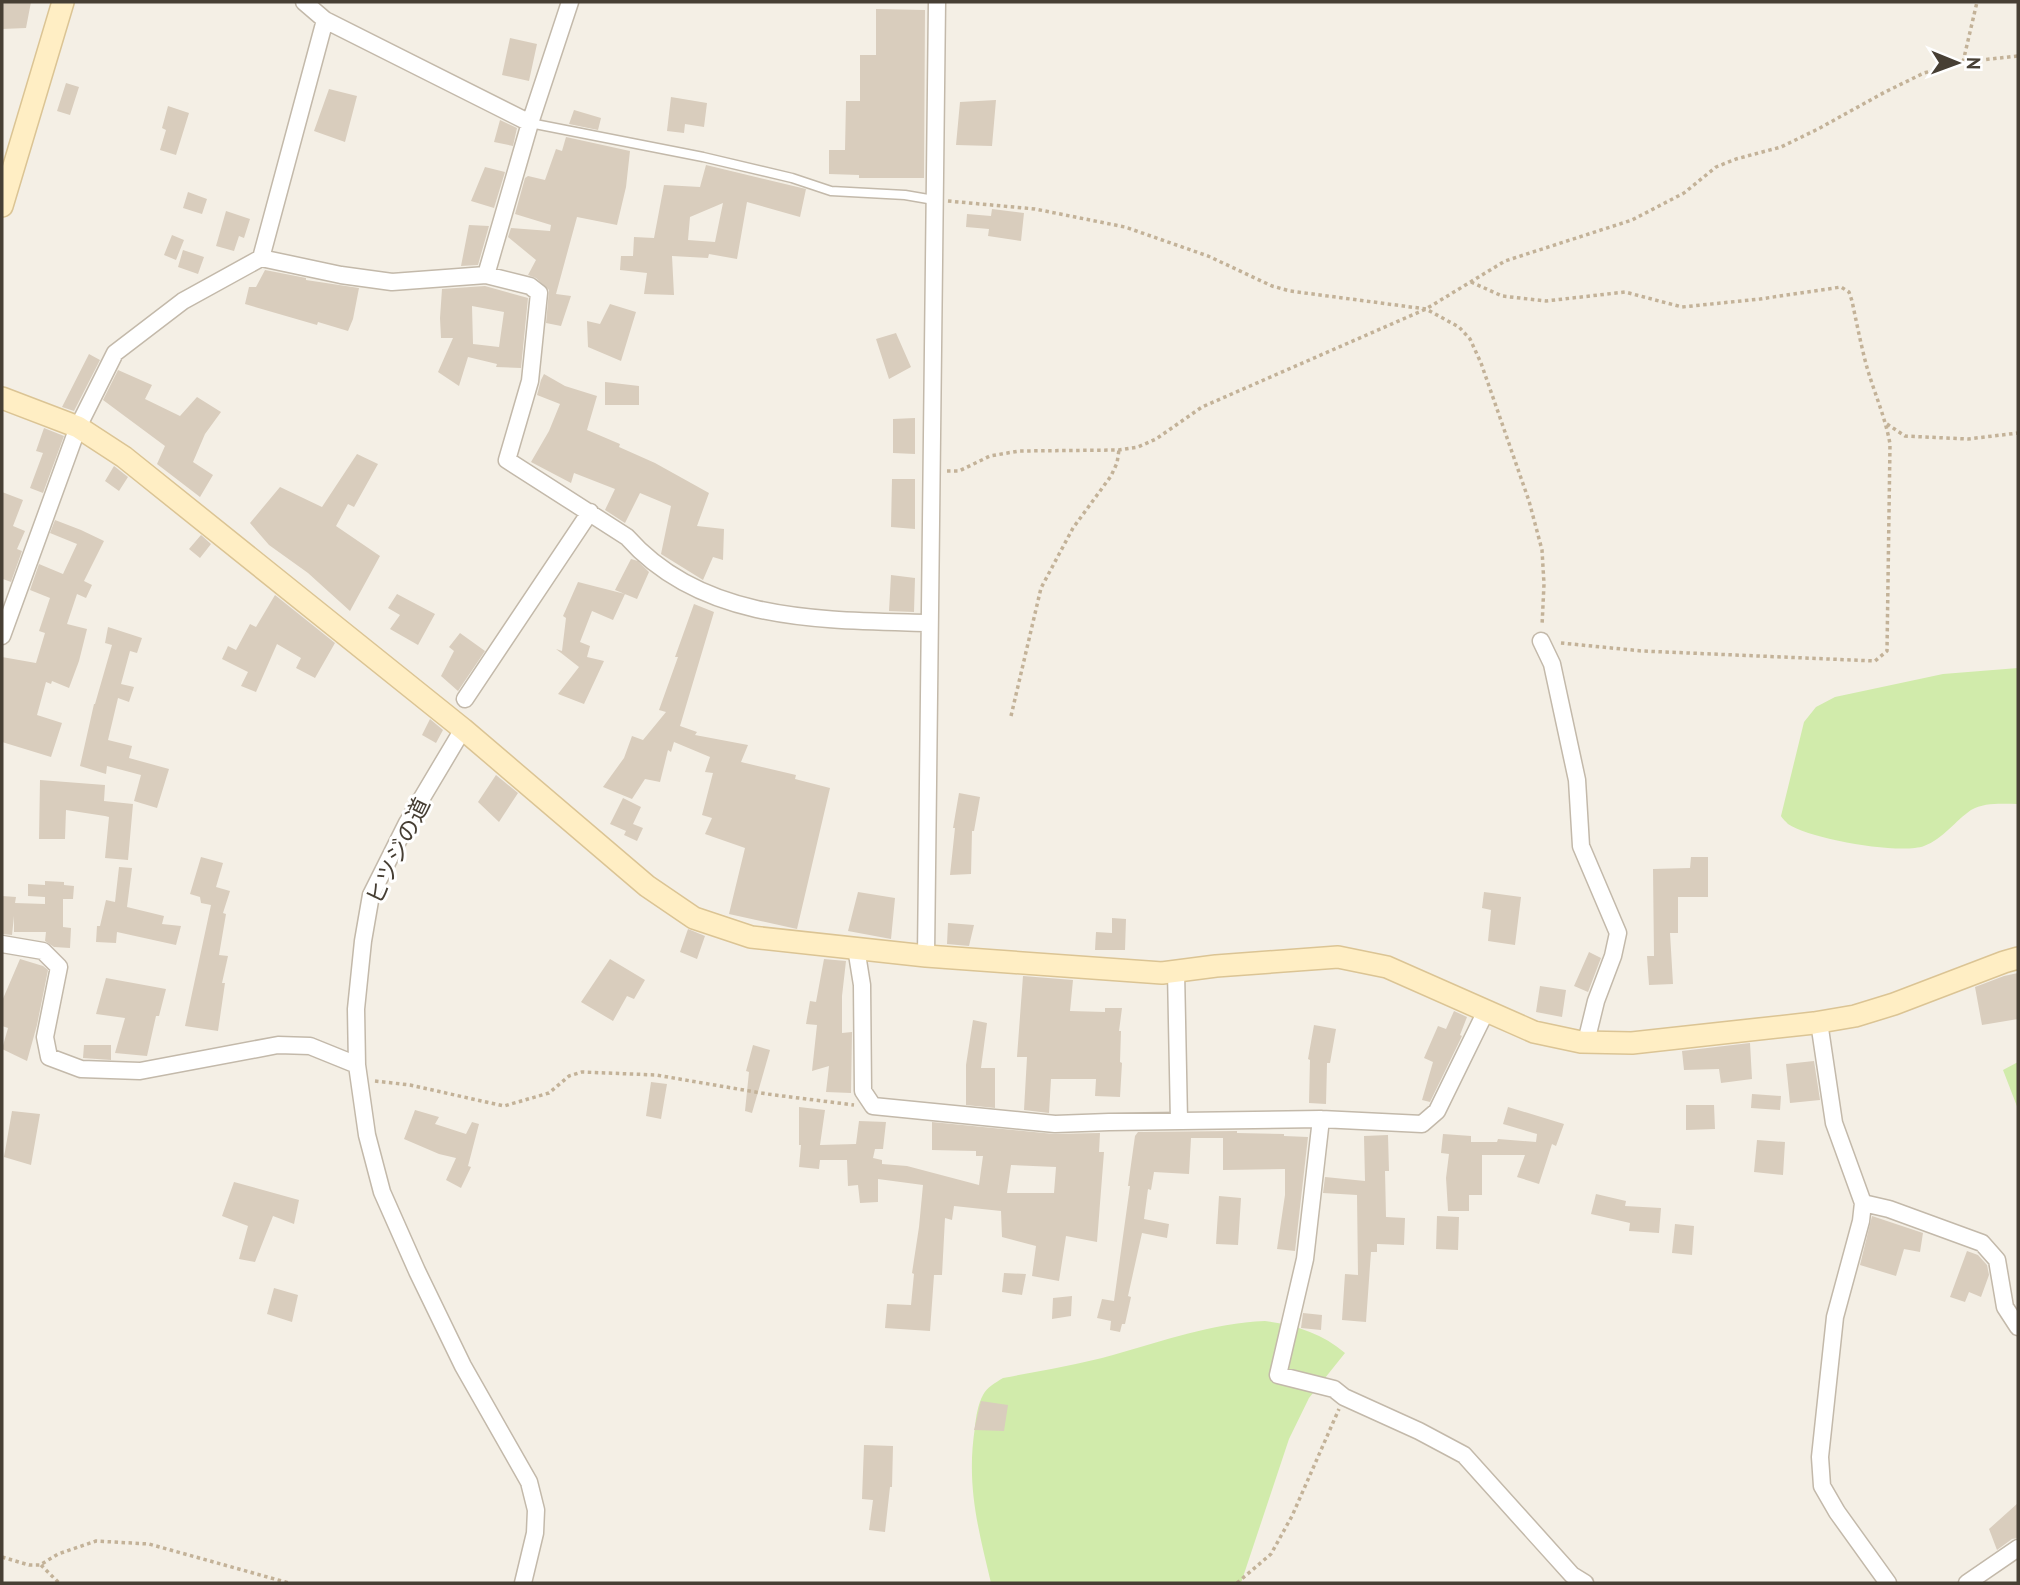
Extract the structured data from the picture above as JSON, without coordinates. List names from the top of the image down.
{
  "streets": {
    "street": ["ヒツジの道"]
  },
  "north": "right"
}
